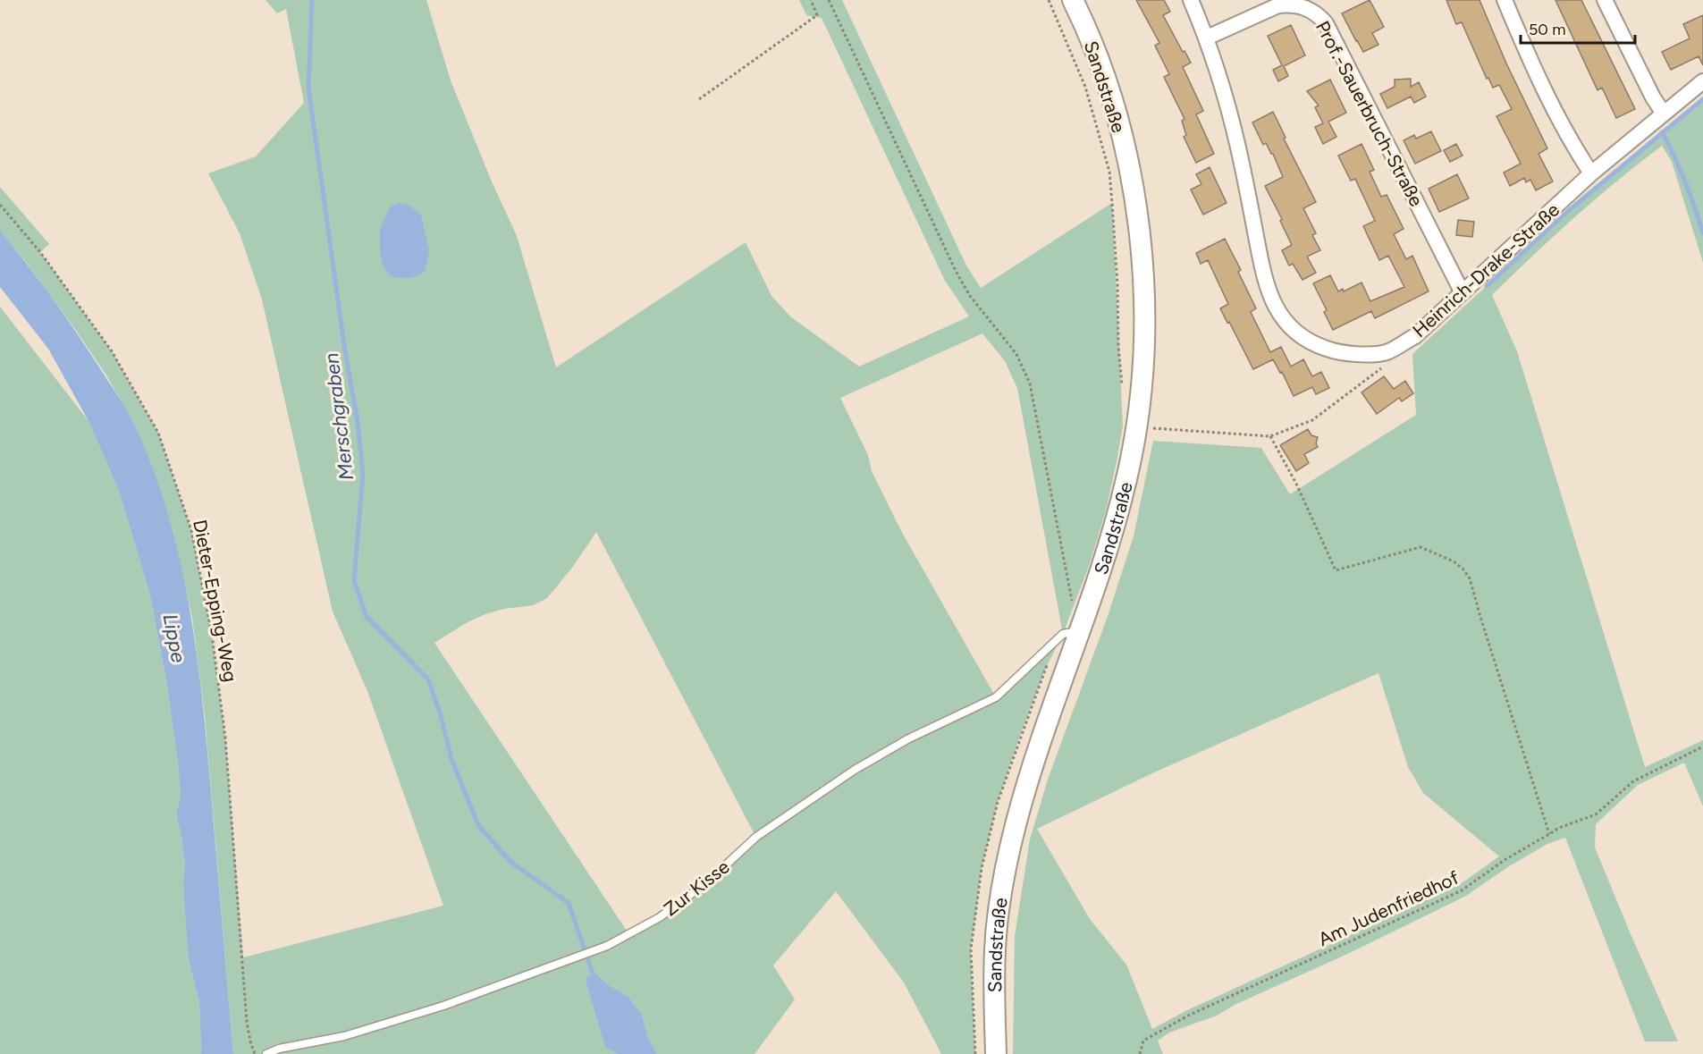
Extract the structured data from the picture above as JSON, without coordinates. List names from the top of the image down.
{
  "streets": {
    "main road": ["Sandstraße"],
    "street": ["Prof.-Sauerbruch-Straße", "Heinrich-Drake-Straße"],
    "lane": ["Zur Kisse"],
    "path": ["Dieter-Epping-Weg", "Am Judenfriedhof"]
  },
  "crossings": [
    ["Sandstraße", "Zur Kisse"],
    ["Prof.-Sauerbruch-Straße", "Heinrich-Drake-Straße"]
  ],
  "water": ["Merschgraben", "Lippe"],
  "scale_bar": "50 m"
}
